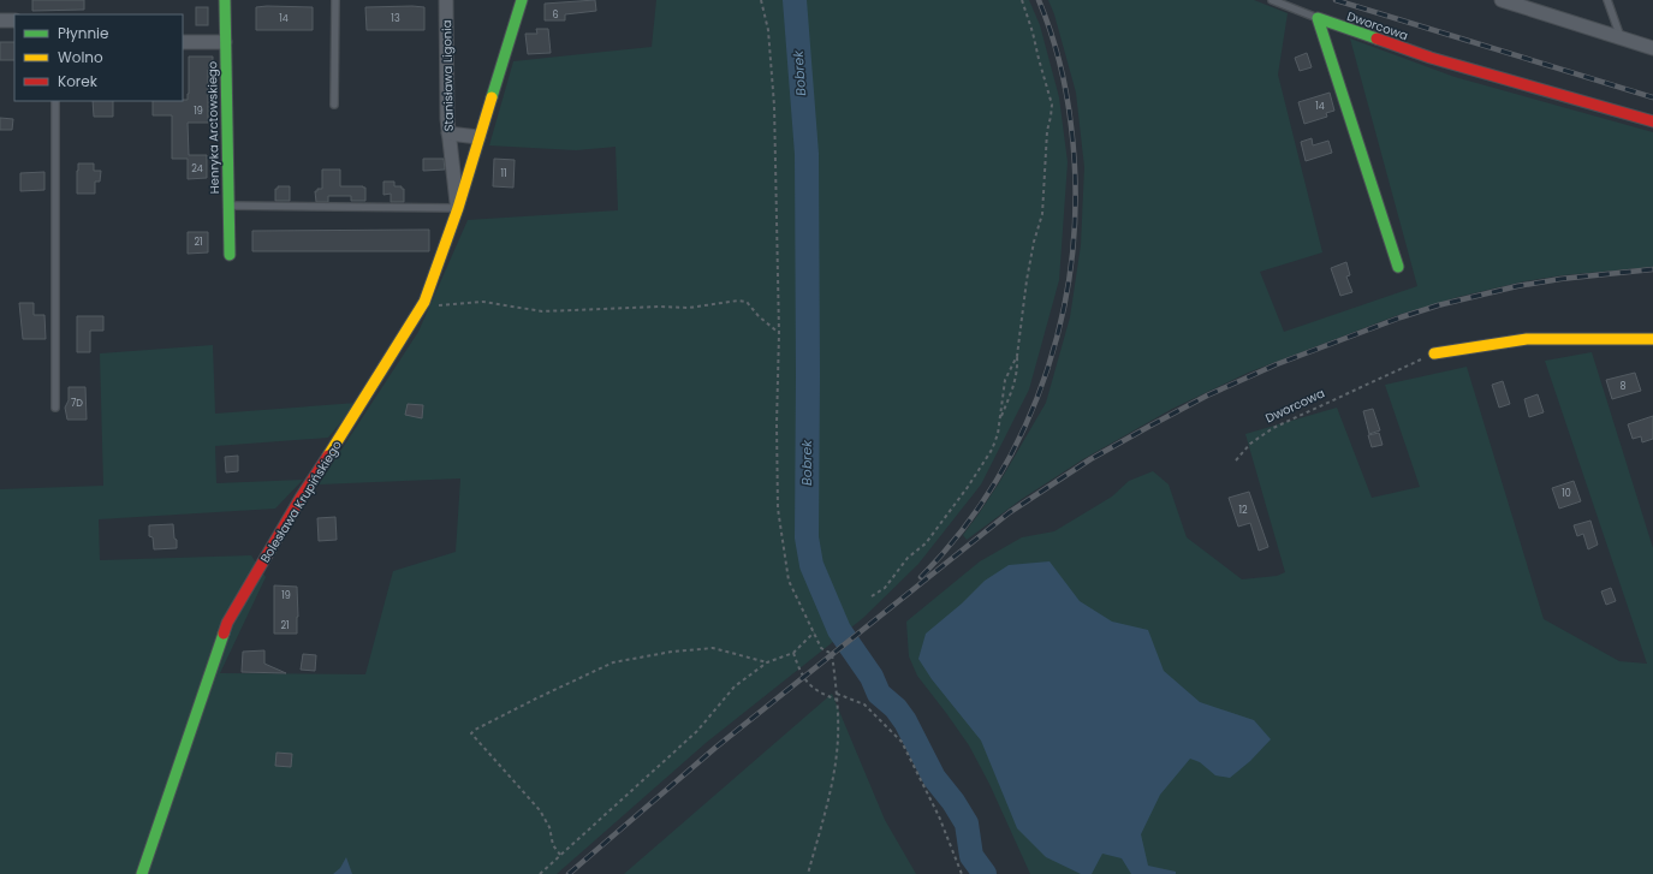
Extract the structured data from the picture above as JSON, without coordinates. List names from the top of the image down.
{
  "streets": {
    "street": [
      "Dworcowa",
      "Stanisława Ligonia",
      "Henryka Arctowskiego",
      "Bolesława Krupińskiego"
    ]
  },
  "crossings": [
    ["Stanisława Ligonia", "Bolesława Krupińskiego"]
  ],
  "water": ["Bobrek"],
  "house_numbers": [
    "6",
    "14",
    "13",
    "14",
    "19",
    "24",
    "11",
    "21",
    "8",
    "7D",
    "10",
    "12",
    "19",
    "21"
  ],
  "legend": ["Płynnie", "Wolno", "Korek"]
}
